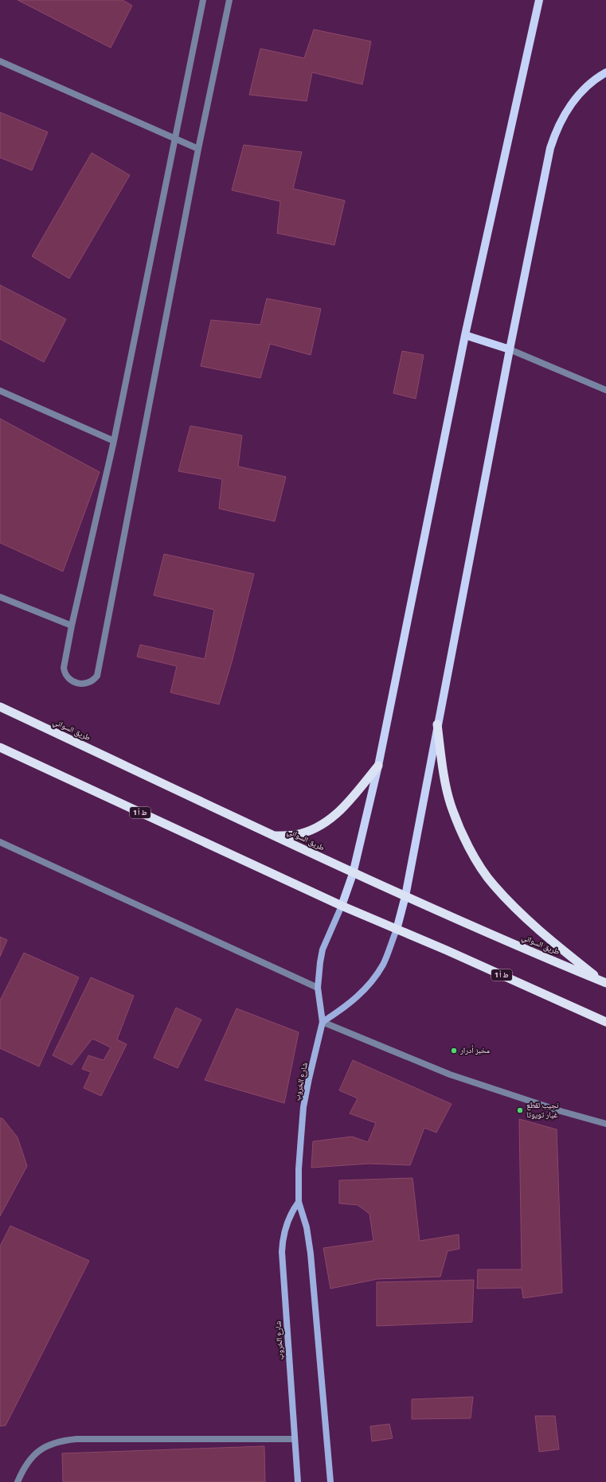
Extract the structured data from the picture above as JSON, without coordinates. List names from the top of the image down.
{
  "streets": {
    "highway": ["طريق السواني", "ط أ 1"],
    "main road": ["شارع الخروب"]
  },
  "crossings": [
    ["ط أ 1", "شارع الخروب"]
  ],
  "places": ["مخبز أدرار", "نجيب لقطع غيار تويوتا"]
}
